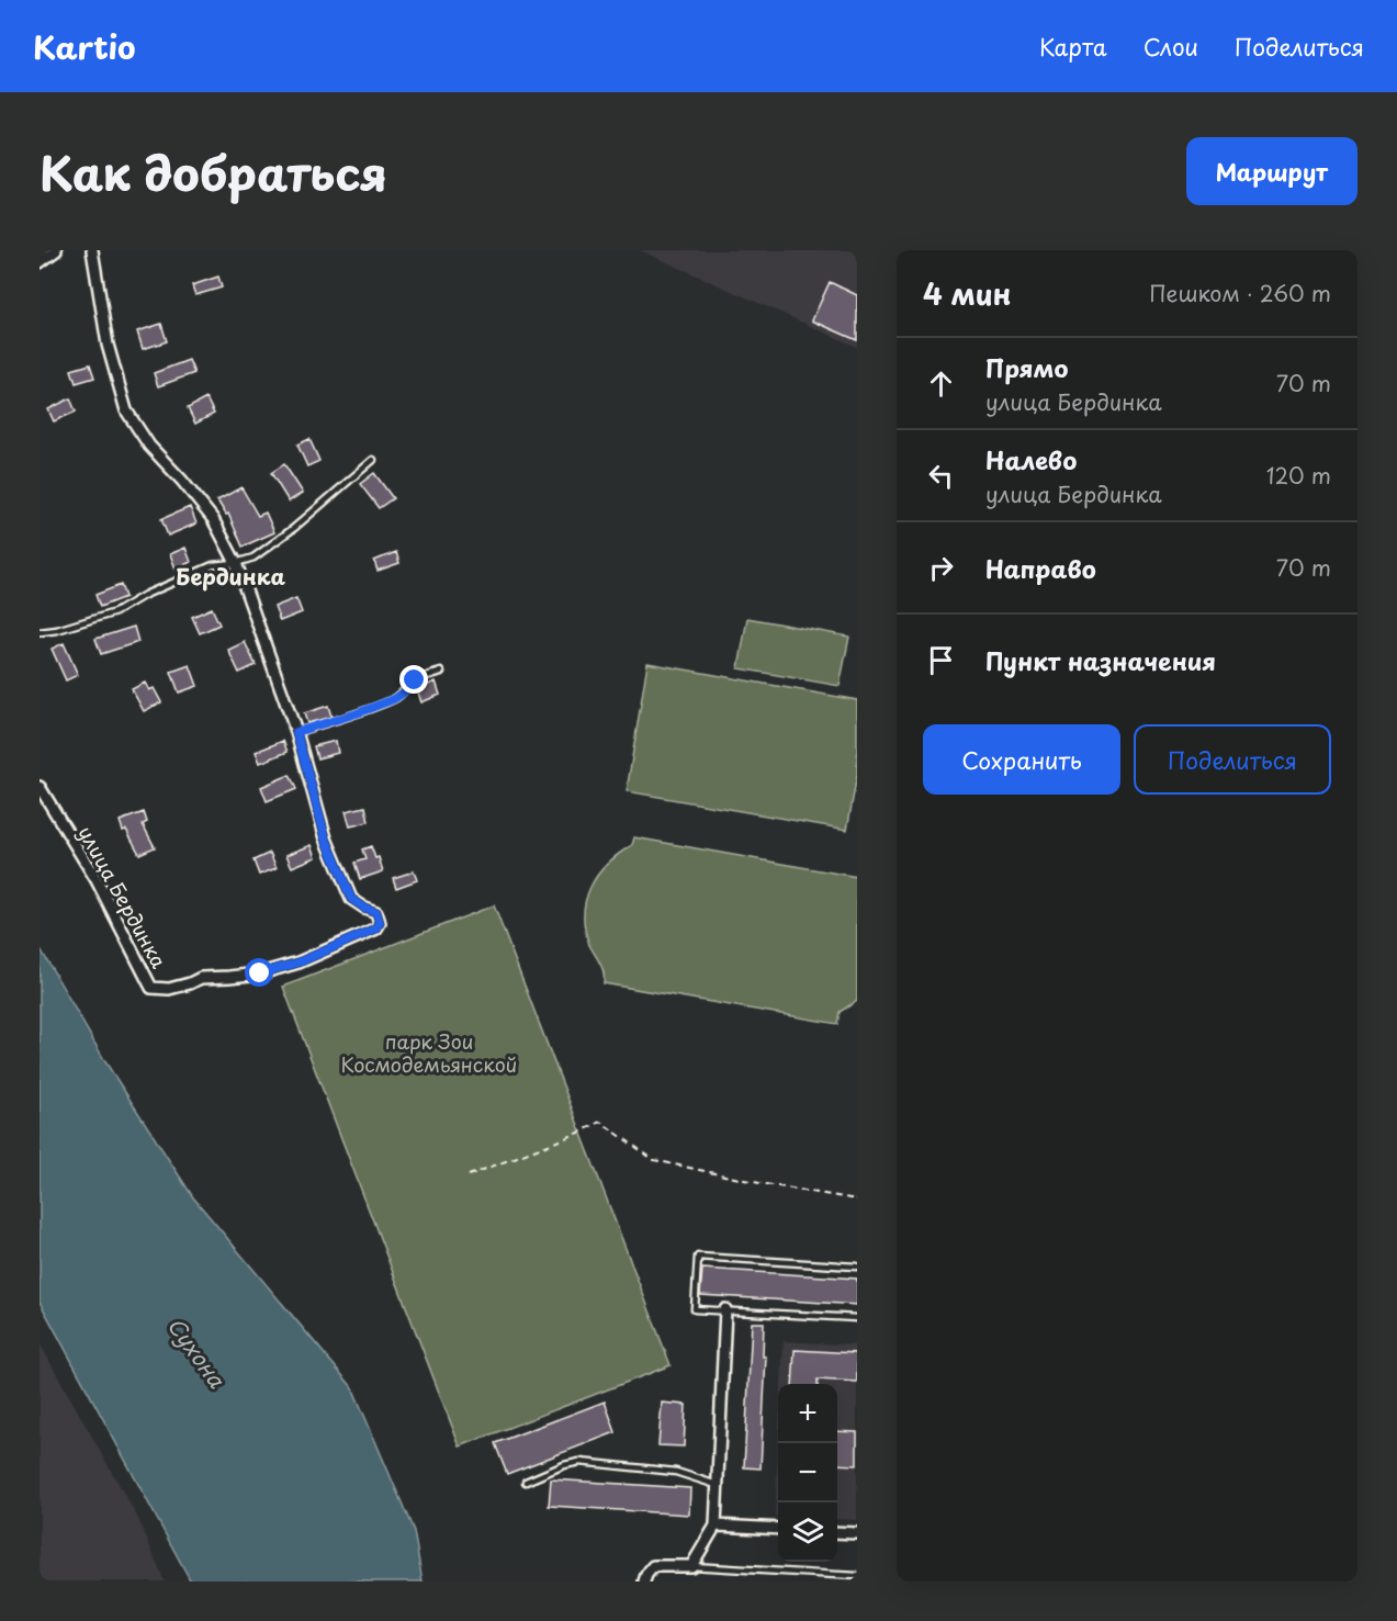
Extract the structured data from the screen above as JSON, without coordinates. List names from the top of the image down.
{
  "streets": {
    "street": ["улица Бердинка"]
  },
  "districts": ["Бердинка"],
  "water": ["Сухона"],
  "parks": ["парк Зои Космодемьянской"],
  "page": {
    "header": "Kartio",
    "nav": ["Карта", "Слои", "Поделиться"],
    "title": "Как добраться",
    "buttons": [
      "Маршрут",
      ["Сохранить", "Поделиться"]
    ],
    "heading": ["4 мин", "Пешком · 260 m"],
    "list": [
      ["Прямо", "улица Бердинка", "70 m"],
      ["Налево", "улица Бердинка", "120 m"],
      ["Направо", "70 m"],
      "Пункт назначения"
    ],
    "map_buttons": ["+", "−"]
  }
}
